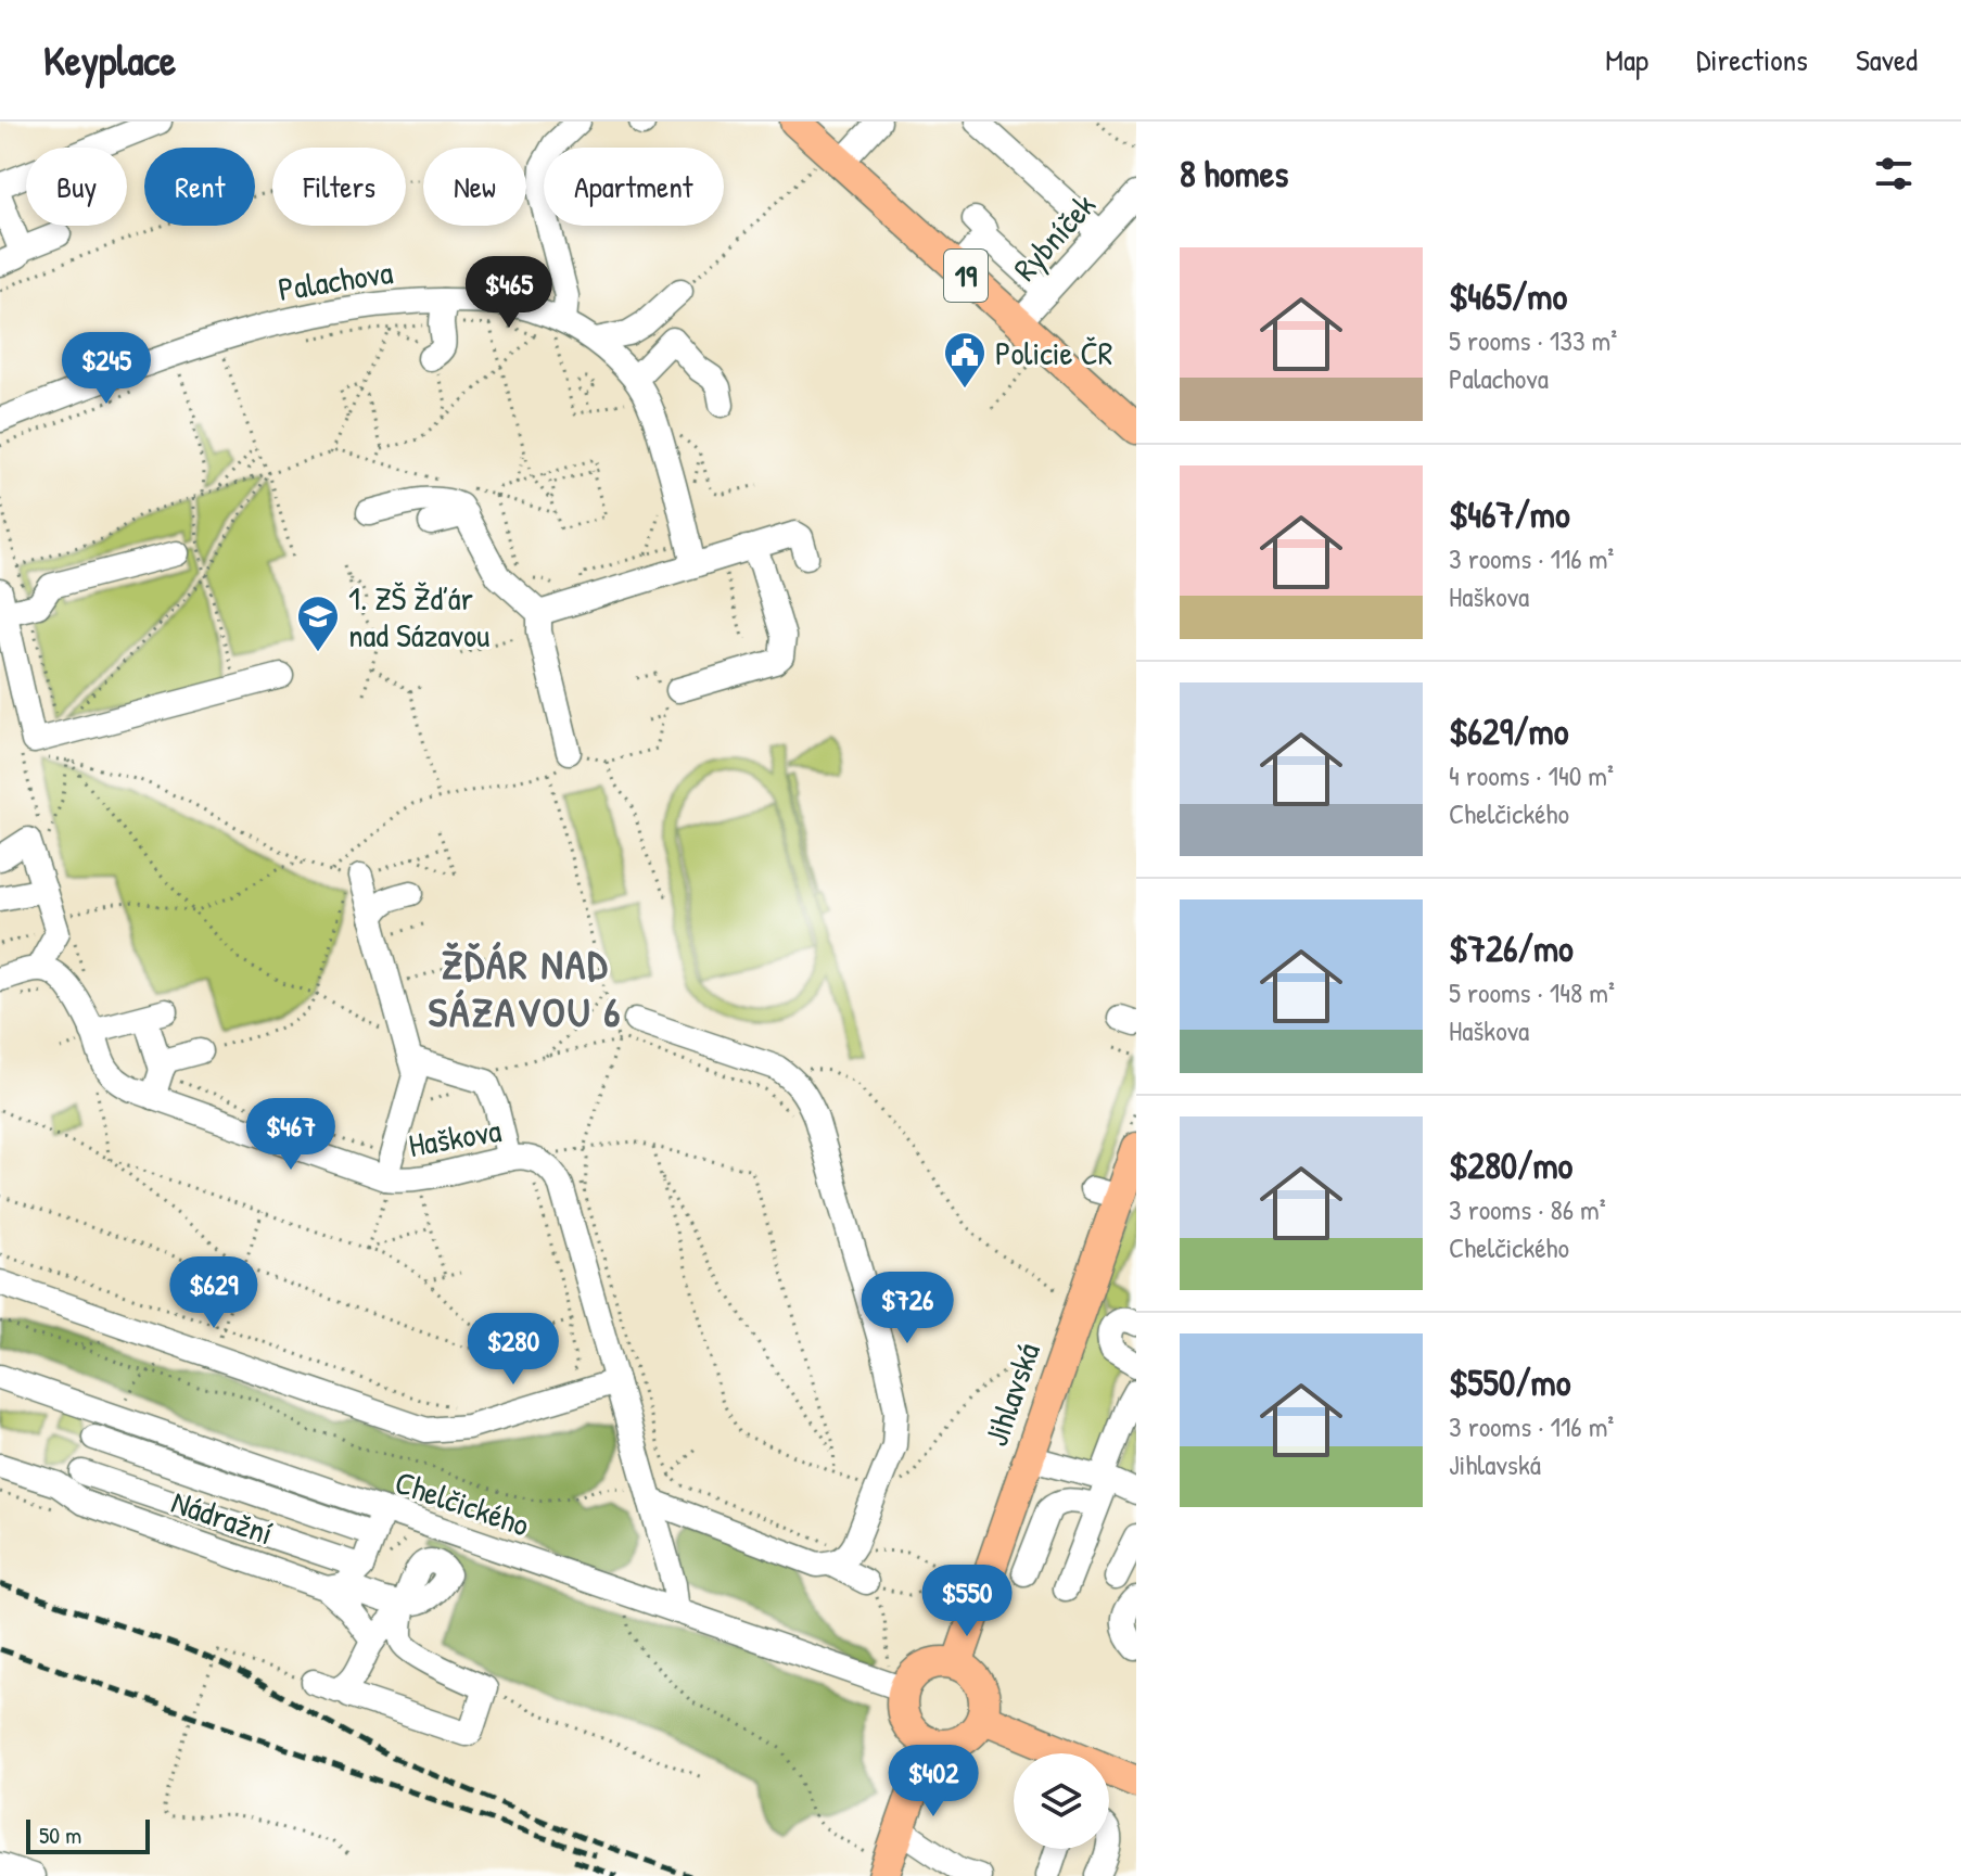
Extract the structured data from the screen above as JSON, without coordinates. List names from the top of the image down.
{
  "streets": {
    "main road": ["19", "Jihlavská"],
    "street": [
      "Rybníček",
      "Palachova",
      "Haškova",
      "Chelčického",
      "Nádražní"
    ]
  },
  "crossings": [
    ["Rybníček", "19"],
    ["Haškova", "Chelčického"],
    ["Jihlavská", "Chelčického"]
  ],
  "districts": ["ŽĎÁR NAD SÁZAVOU 6"],
  "places": {
    "public building": ["Policie ČR"],
    "school or university": ["1. ZŠ Žďár nad Sázavou"]
  },
  "scale_bar": "50 m",
  "page": {
    "header": "Keyplace",
    "nav": ["Map", "Directions", "Saved"],
    "heading": "8 homes",
    "chip": [
      "Buy",
      "Rent",
      "Filters",
      "New",
      "Apartment"
    ],
    "list": [
      {
        "name": "$465/mo",
        "note": "5 rooms · 133 m² · Palachova"
      },
      {
        "name": "$467/mo",
        "note": "3 rooms · 116 m² · Haškova"
      },
      {
        "name": "$629/mo",
        "note": "4 rooms · 140 m² · Chelčického"
      },
      {
        "name": "$726/mo",
        "note": "5 rooms · 148 m² · Haškova"
      },
      {
        "name": "$280/mo",
        "note": "3 rooms · 86 m² · Chelčického"
      },
      {
        "name": "$550/mo",
        "note": "3 rooms · 116 m² · Jihlavská"
      }
    ],
    "price": [
      "$465",
      "$245",
      "$467",
      "$629",
      "$726",
      "$280",
      "$550",
      "$402"
    ],
    "scale": "50 m"
  }
}
